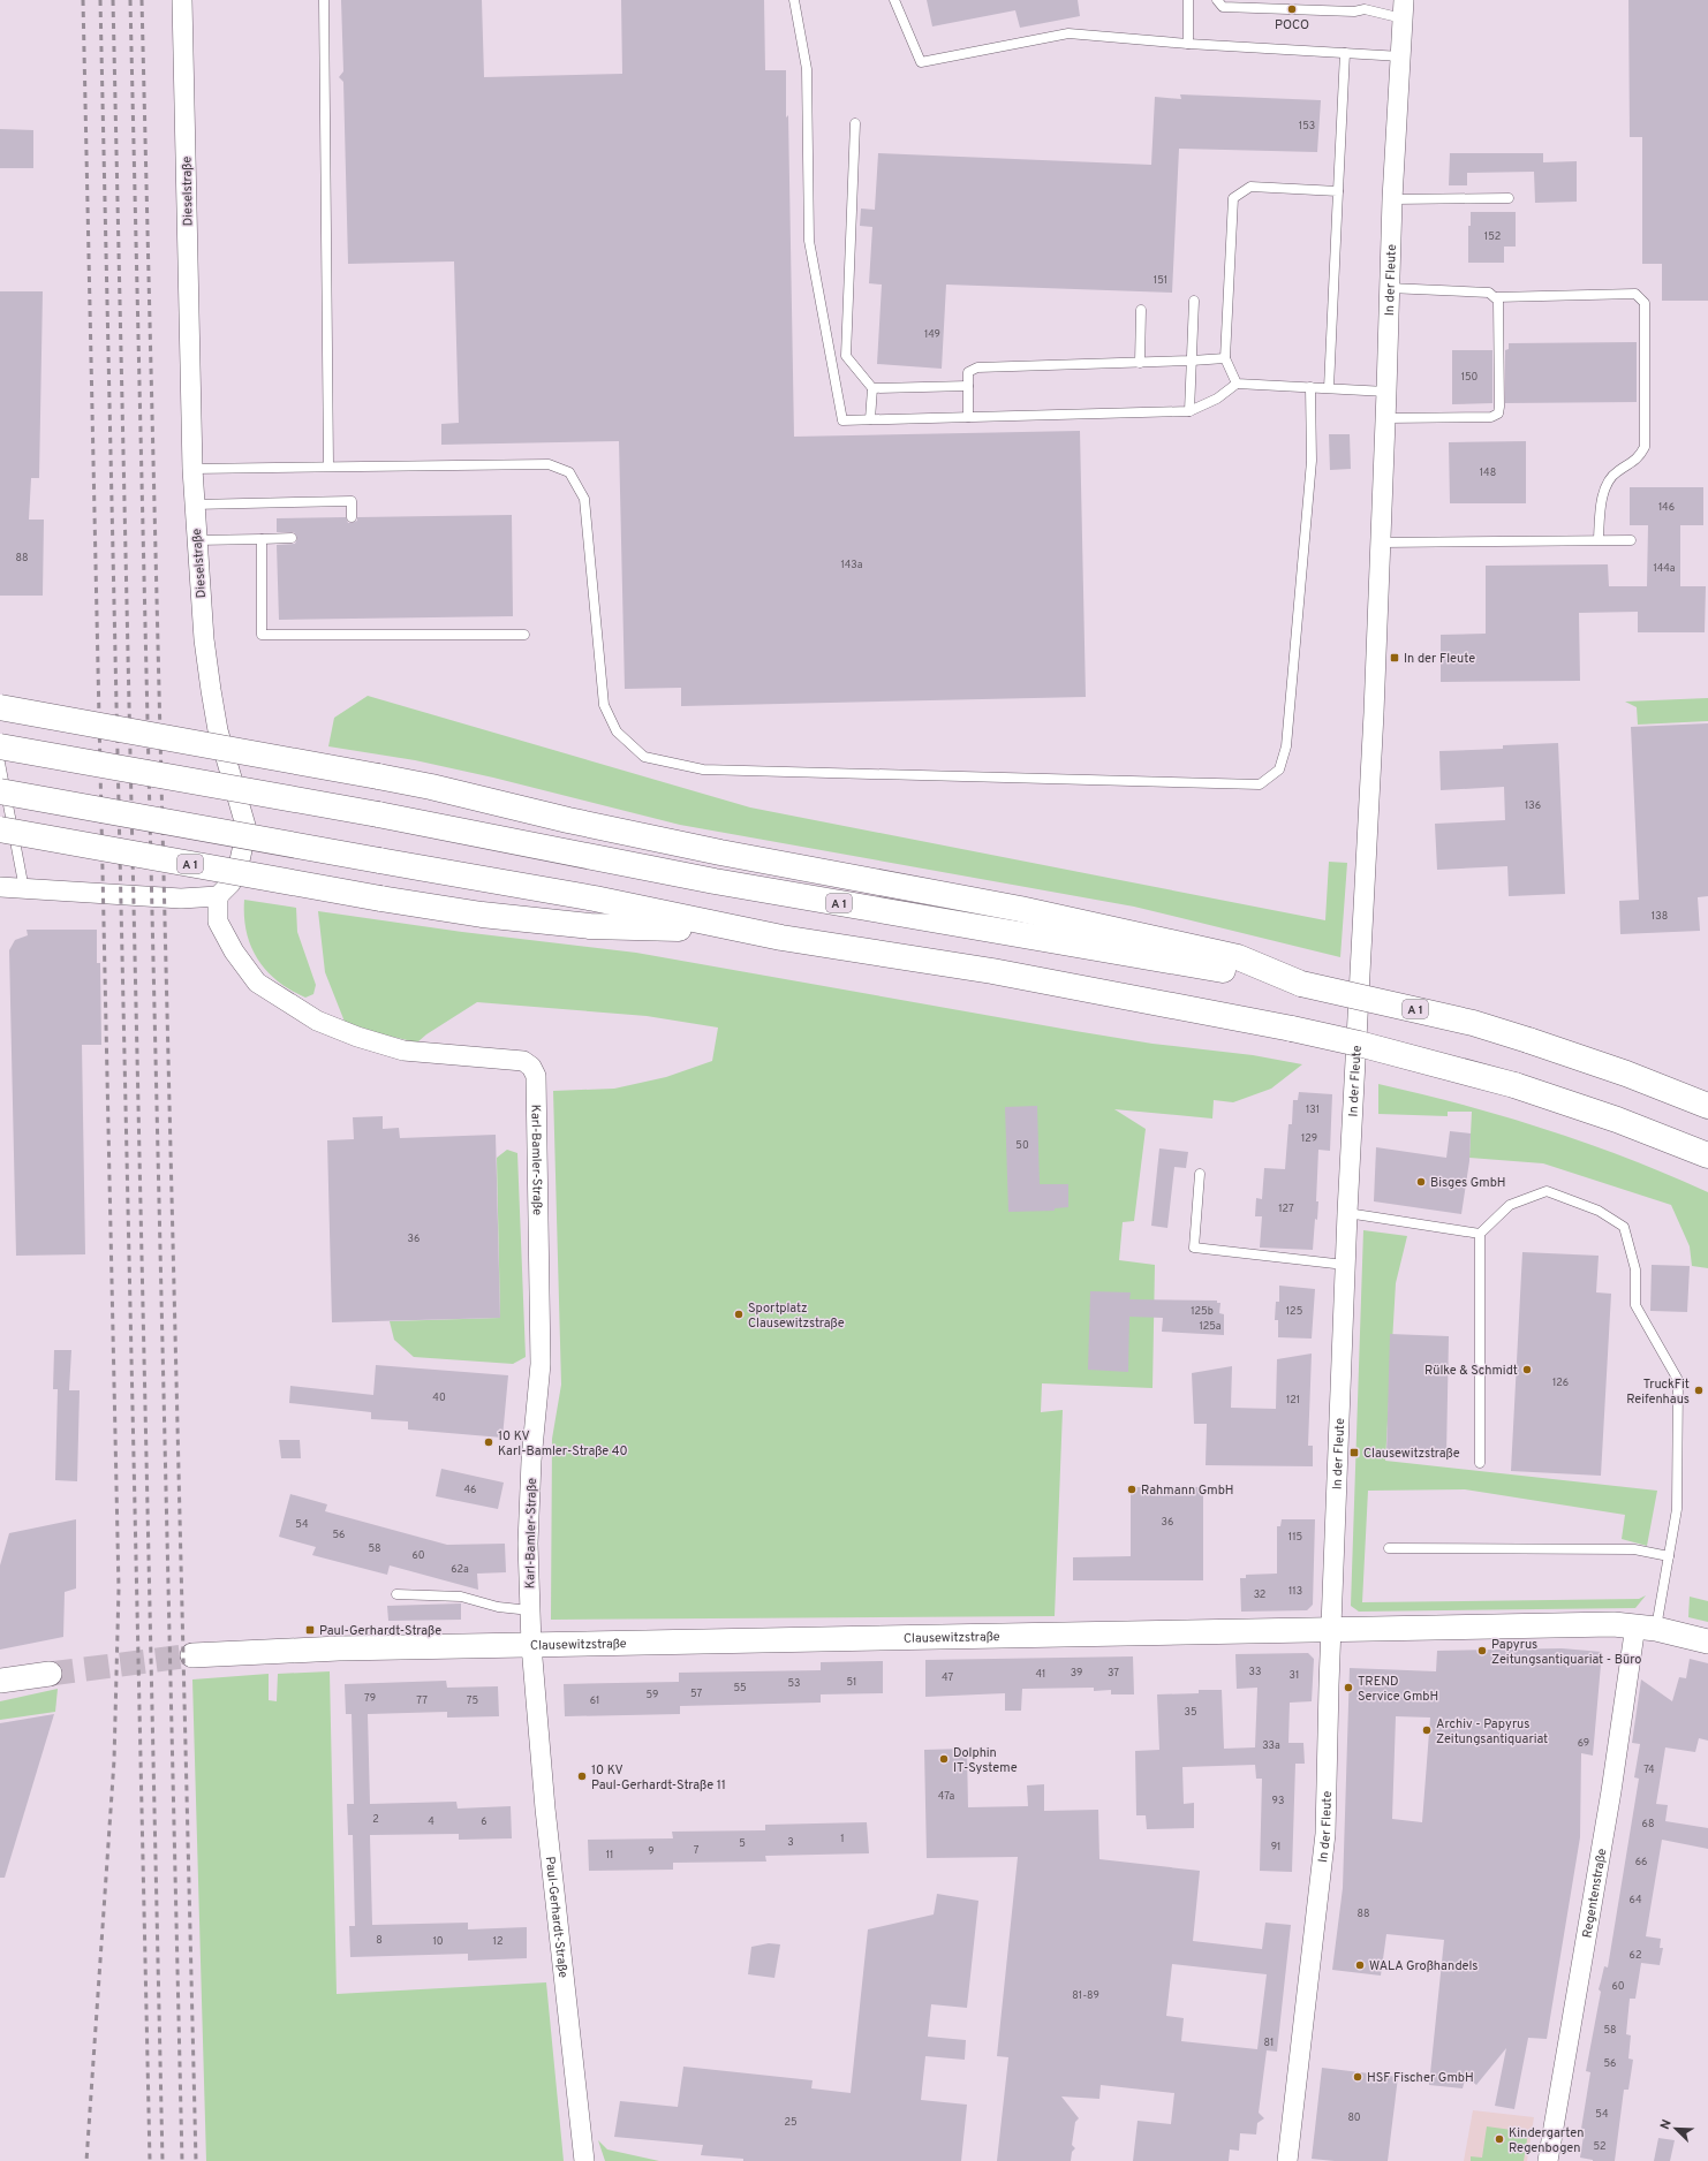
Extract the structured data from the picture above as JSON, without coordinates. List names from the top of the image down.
{
  "streets": {
    "highway": ["A 1"],
    "street": [
      "Dieselstraße",
      "In der Fleute",
      "Karl-Bamler-Straße",
      "Clausewitzstraße",
      "Regentenstraße",
      "Paul-Gerhardt-Straße"
    ]
  },
  "crossings": [
    ["Dieselstraße", "Karl-Bamler-Straße"],
    ["In der Fleute", "Clausewitzstraße"],
    ["Karl-Bamler-Straße", "Clausewitzstraße"],
    ["Karl-Bamler-Straße", "Paul-Gerhardt-Straße"],
    ["Clausewitzstraße", "Regentenstraße"],
    ["Clausewitzstraße", "Paul-Gerhardt-Straße"]
  ],
  "places": {
    "other": [
      "POCO",
      "Bisges GmbH",
      "Sportplatz Clausewitzstraße",
      "Rülke & Schmidt",
      "TruckFit Reifenhaus",
      "10 KV Karl-Bamler-Straße 40",
      "Rahmann GmbH",
      "Papyrus Zeitungsantiquariat - Büro",
      "TREND Service GmbH",
      "Archiv - Papyrus Zeitungsantiquariat",
      "Dolphin IT-Systeme",
      "10 KV Paul-Gerhardt-Straße 11",
      "WALA Großhandels",
      "HSF Fischer GmbH",
      "Kindergarten Regenbogen"
    ],
    "transit": ["In der Fleute", "Clausewitzstraße", "Paul-Gerhardt-Straße"]
  },
  "house_numbers": [
    "153",
    "152",
    "151",
    "149",
    "150",
    "148",
    "146",
    "88",
    "143a",
    "144a",
    "136",
    "138",
    "131",
    "129",
    "50",
    "127",
    "36",
    "125b",
    "125",
    "125a",
    "126",
    "40",
    "121",
    "46",
    "36",
    "54",
    "56",
    "115",
    "58",
    "60",
    "62a",
    "113",
    "32",
    "33",
    "39",
    "37",
    "41",
    "31",
    "47",
    "51",
    "53",
    "55",
    "57",
    "59",
    "79",
    "77",
    "75",
    "61",
    "35",
    "69",
    "33a",
    "74",
    "47a",
    "93",
    "2",
    "4",
    "6",
    "68",
    "1",
    "3",
    "5",
    "91",
    "7",
    "9",
    "11",
    "66",
    "64",
    "88",
    "8",
    "10",
    "12",
    "62",
    "60",
    "81-89",
    "58",
    "81",
    "56",
    "54",
    "80",
    "25",
    "52"
  ],
  "north": "top left"
}
